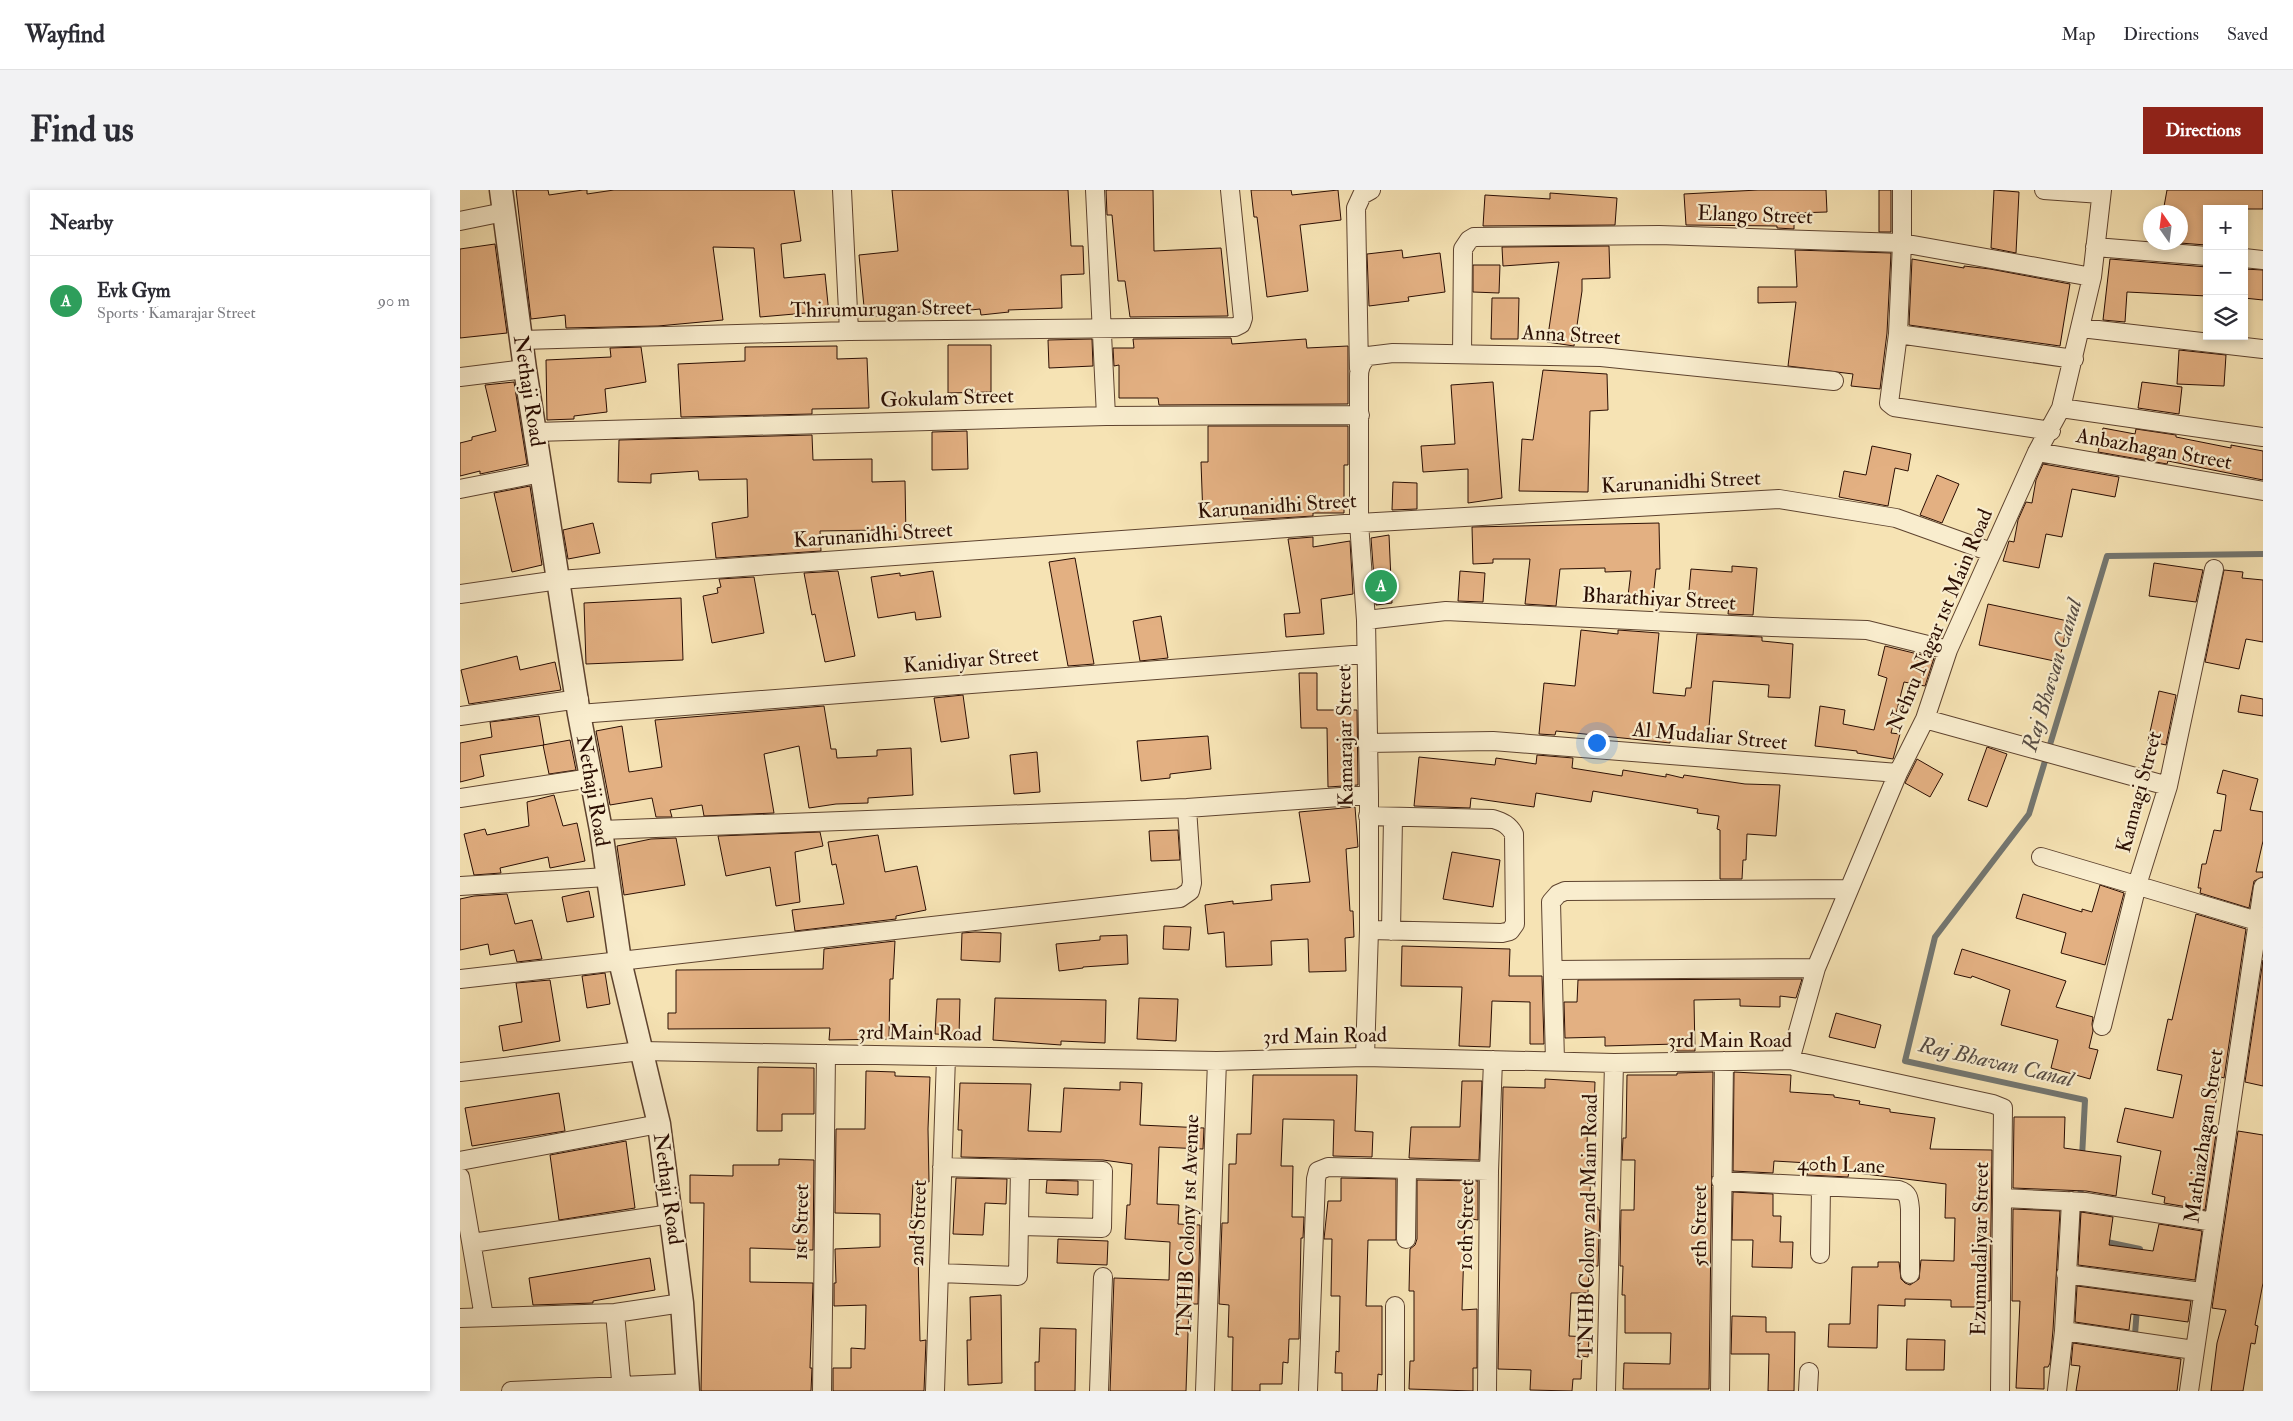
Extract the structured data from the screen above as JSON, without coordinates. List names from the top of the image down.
{
  "streets": {
    "street": [
      "Elango Street",
      "Thirumurugan Street",
      "Anna Street",
      "Nethaji Road",
      "Gokulam Street",
      "Anbazhagan Street",
      "Karunanidhi Street",
      "Bharathiyar Street",
      "Nehru Nagar 1st Main Road",
      "Kanidiyar Street",
      "Kamarajar Street",
      "Al Mudaliar Street",
      "Kannagi Street",
      "3rd Main Road",
      "Mathiazhagan Street",
      "40th Lane",
      "1st Street",
      "2nd Street",
      "TNHB Colony 1st Avenue",
      "10th Street",
      "TNHB Colony 2nd Main Road",
      "5th Street",
      "Ezumudaliyar Street"
    ]
  },
  "crossings": [
    ["Elango Street", "Anna Street"],
    ["Elango Street", "Nehru Nagar 1st Main Road"],
    ["Thirumurugan Street", "Nethaji Road"],
    ["Nethaji Road", "Gokulam Street"],
    ["Nethaji Road", "Karunanidhi Street"],
    ["Nethaji Road", "Kanidiyar Street"],
    ["Nethaji Road", "3rd Main Road"],
    ["Gokulam Street", "Kamarajar Street"],
    ["Anbazhagan Street", "Nehru Nagar 1st Main Road"],
    ["Karunanidhi Street", "Nehru Nagar 1st Main Road"],
    ["Karunanidhi Street", "Kamarajar Street"],
    ["Bharathiyar Street", "Nehru Nagar 1st Main Road"],
    ["Bharathiyar Street", "Kamarajar Street"],
    ["Nehru Nagar 1st Main Road", "Al Mudaliar Street"],
    ["Nehru Nagar 1st Main Road", "3rd Main Road"],
    ["Kanidiyar Street", "Kamarajar Street"],
    ["Kamarajar Street", "Al Mudaliar Street"],
    ["Kamarajar Street", "3rd Main Road"],
    ["3rd Main Road", "1st Street"],
    ["3rd Main Road", "2nd Street"],
    ["3rd Main Road", "TNHB Colony 1st Avenue"],
    ["3rd Main Road", "10th Street"],
    ["3rd Main Road", "TNHB Colony 2nd Main Road"],
    ["3rd Main Road", "5th Street"],
    ["3rd Main Road", "Ezumudaliyar Street"],
    ["40th Lane", "5th Street"]
  ],
  "water": ["Raj Bhavan Canal"],
  "north": "top",
  "page": {
    "header": "Wayfind",
    "nav": ["Map", "Directions", "Saved"],
    "buttons": "Directions",
    "title": "Find us",
    "heading": "Nearby",
    "map_buttons": ["+", "−"],
    "list": [
      {
        "mark": "A",
        "name": "Evk Gym",
        "note": "Sports · Kamarajar Street",
        "value": "90 m"
      }
    ],
    "pins": "A"
  }
}
